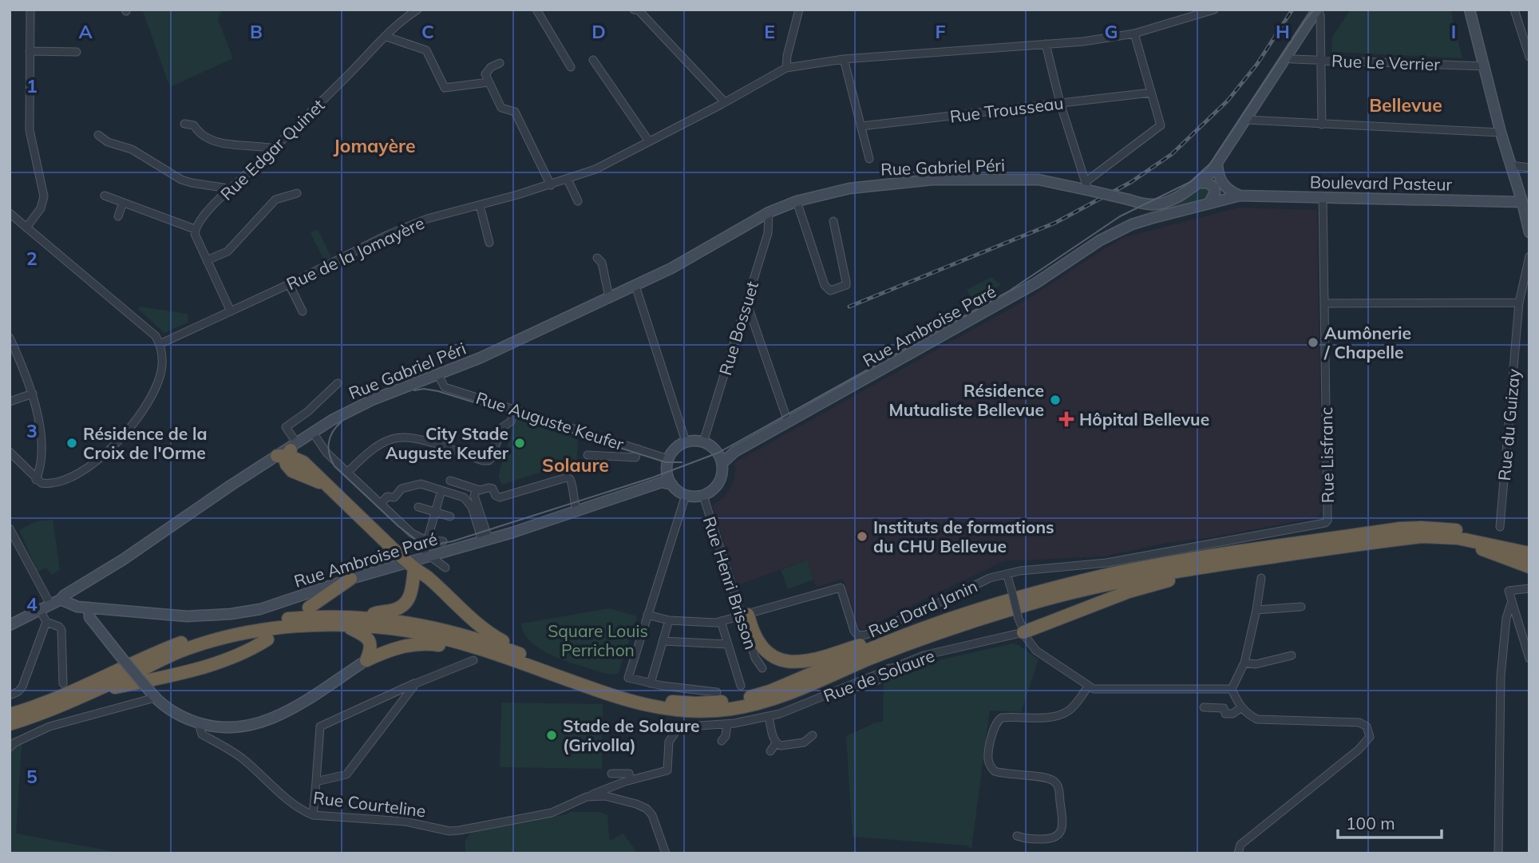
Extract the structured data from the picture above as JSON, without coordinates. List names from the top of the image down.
{
  "streets": {
    "main road": [
      "Rue Gabriel Péri",
      "Boulevard Pasteur",
      "Rue Ambroise Paré",
      "Rue Courteline"
    ],
    "street": [
      "Rue Le Verrier",
      "Rue Trousseau",
      "Rue Edgar Quinet",
      "Rue de la Jomayère",
      "Rue Bossuet",
      "Rue Auguste Keufer",
      "Rue du Guizay",
      "Rue Lisfranc",
      "Rue Henri Brisson",
      "Rue Dard Janin",
      "Rue de Solaure"
    ]
  },
  "crossings": [
    ["Rue Gabriel Péri", "Rue Bossuet"],
    ["Rue Gabriel Péri", "Rue Auguste Keufer"],
    ["Boulevard Pasteur", "Rue Ambroise Paré"],
    ["Boulevard Pasteur", "Rue Lisfranc"],
    ["Rue Ambroise Paré", "Rue Bossuet"],
    ["Rue Ambroise Paré", "Rue Auguste Keufer"],
    ["Rue Ambroise Paré", "Rue Henri Brisson"],
    ["Rue Ambroise Paré", "Rue Courteline"],
    ["Rue Bossuet", "Rue Auguste Keufer"],
    ["Rue Bossuet", "Rue Henri Brisson"],
    ["Rue Auguste Keufer", "Rue Henri Brisson"],
    ["Rue Lisfranc", "Rue Dard Janin"],
    ["Rue Henri Brisson", "Rue Dard Janin"],
    ["Rue de Solaure", "Rue Courteline"]
  ],
  "districts": ["Bellevue", "Jomayère", "Solaure"],
  "parks": ["Square Louis Perrichon"],
  "places": {
    "other": [
      "Aumônerie / Chapelle",
      "Résidence Mutualiste Bellevue",
      "Résidence de la Croix de l'Orme",
      "City Stade Auguste Keufer",
      "Instituts de formations du CHU Bellevue",
      "Stade de Solaure (Grivolla)"
    ],
    "health": ["Hôpital Bellevue"]
  },
  "scale_bar": "100 m",
  "grid": {
    "columns": [
      "A",
      "B",
      "C",
      "D",
      "E",
      "F",
      "G",
      "H",
      "I"
    ],
    "rows": [
      "1",
      "2",
      "3",
      "4",
      "5"
    ]
  }
}
